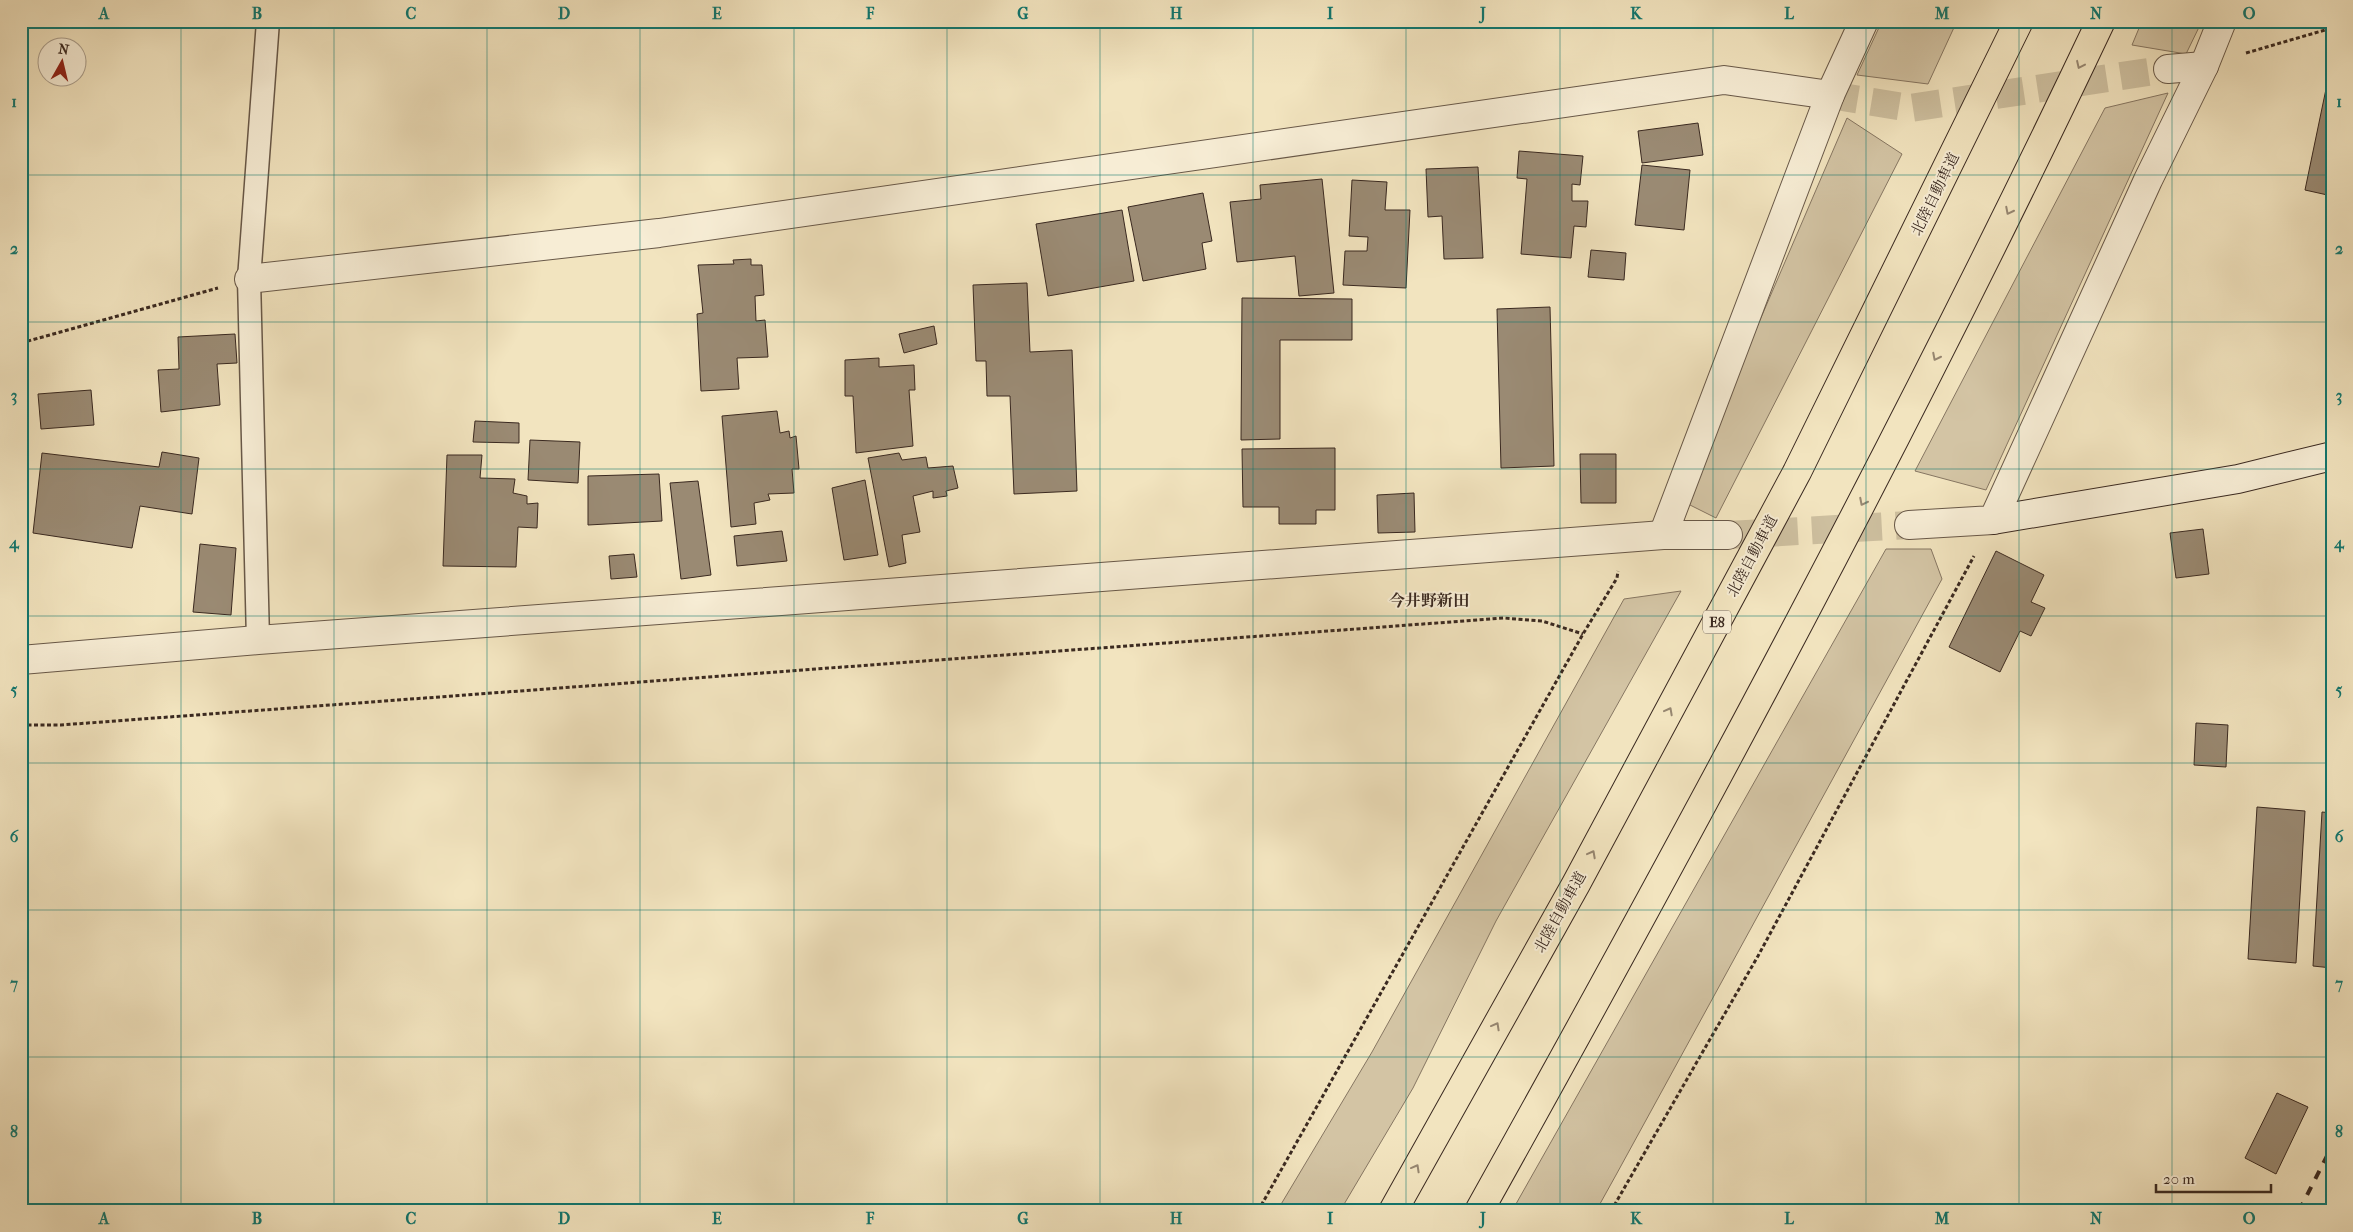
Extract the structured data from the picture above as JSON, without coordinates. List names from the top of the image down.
{
  "streets": {
    "highway": ["北陸自動車道", "E8"]
  },
  "districts": ["今井野新田"],
  "scale_bar": "20 m",
  "north": "top",
  "grid": {
    "columns": [
      "A",
      "B",
      "C",
      "D",
      "E",
      "F",
      "G",
      "H",
      "I",
      "J",
      "K",
      "L",
      "M",
      "N",
      "O"
    ],
    "rows": [
      "1",
      "2",
      "3",
      "4",
      "5",
      "6",
      "7",
      "8"
    ]
  }
}
